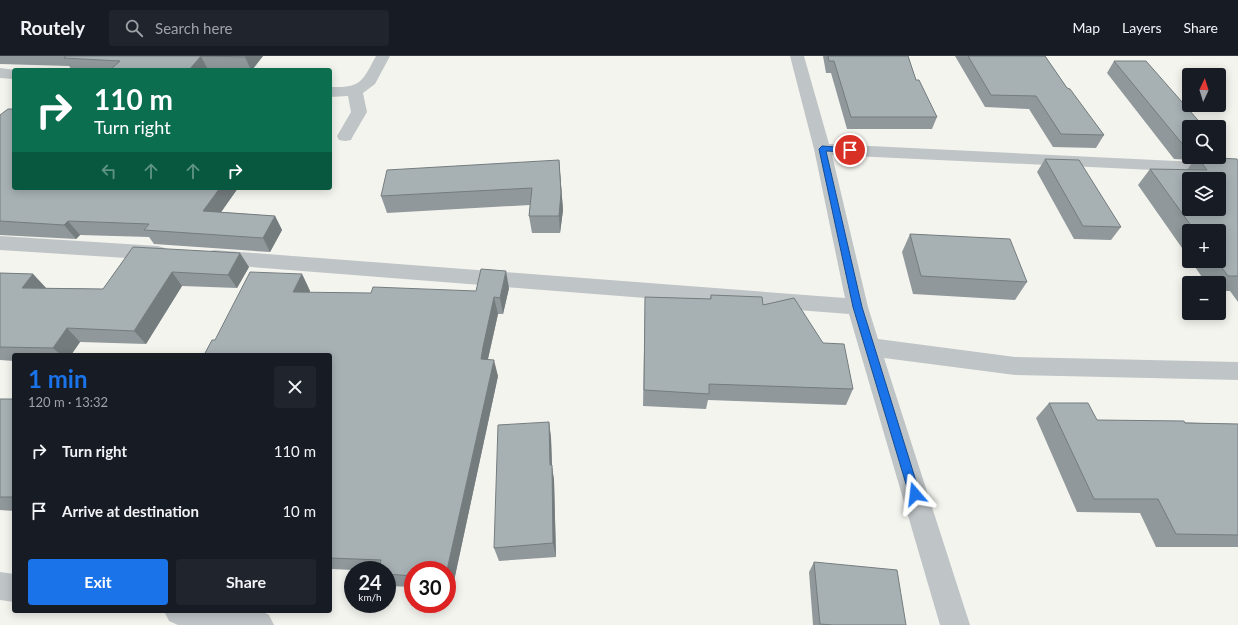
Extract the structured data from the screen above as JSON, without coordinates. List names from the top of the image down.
{
  "north": "top",
  "page": {
    "header": "Routely",
    "search": "Search here",
    "nav": ["Map", "Layers", "Share"],
    "map_buttons": ["+", "−"],
    "turn": ["110 m", "Turn right"],
    "heading": ["1 min", "120 m · 13:32"],
    "list": [
      {
        "name": "Turn right",
        "value": "110 m"
      },
      {
        "name": "Arrive at destination",
        "value": "10 m"
      }
    ],
    "buttons": ["Exit", "Share"],
    "speed": "24 km/h",
    "limit": "30"
  }
}
